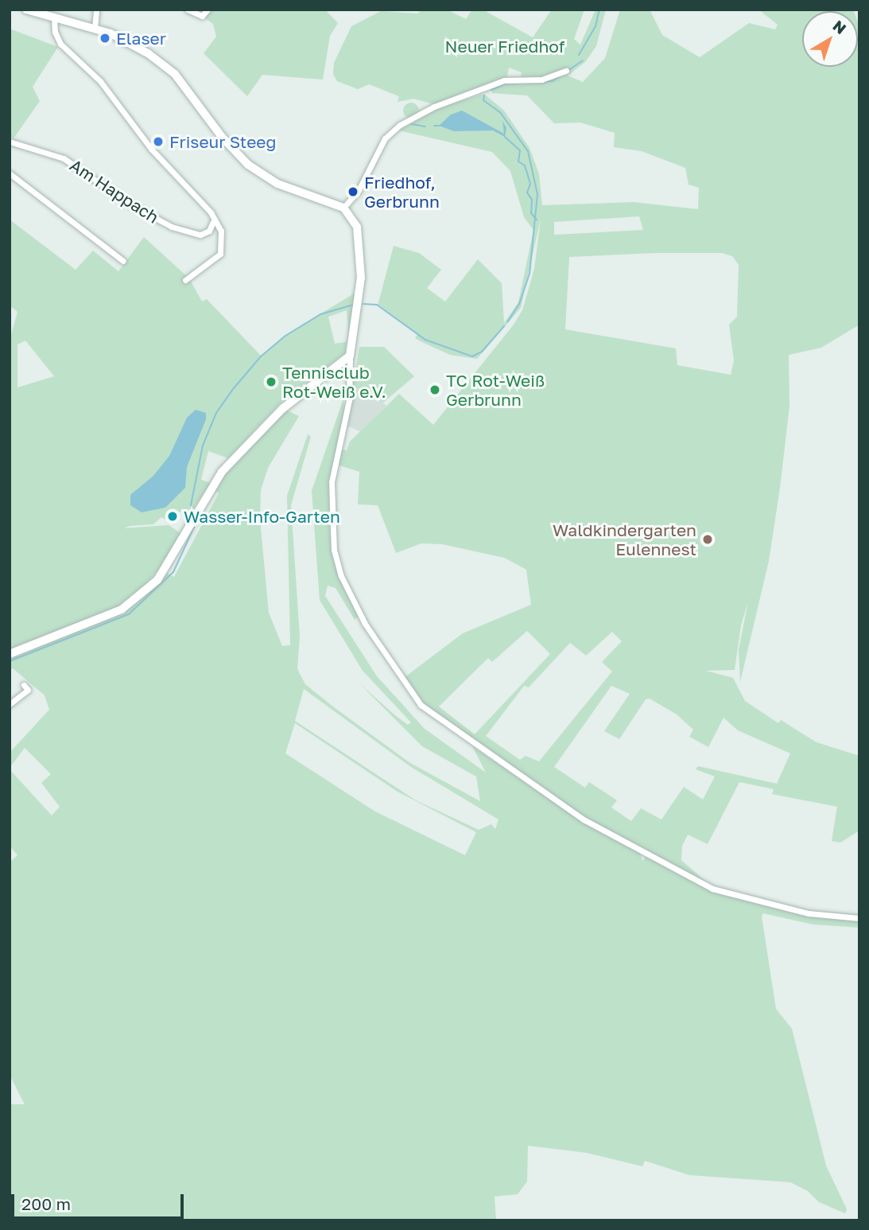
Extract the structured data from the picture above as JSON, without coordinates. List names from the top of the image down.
{
  "streets": {
    "street": ["Am Happach"]
  },
  "parks": ["Neuer Friedhof"],
  "places": [
    "Elaser",
    "Friseur Steeg",
    "Friedhof, Gerbrunn",
    "Tennisclub Rot-Weiß e.V.",
    "TC Rot-Weiß Gerbrunn",
    "Wasser-Info-Garten",
    "Waldkindergarten Eulennest"
  ],
  "scale_bar": "200 m",
  "north": "top right"
}
